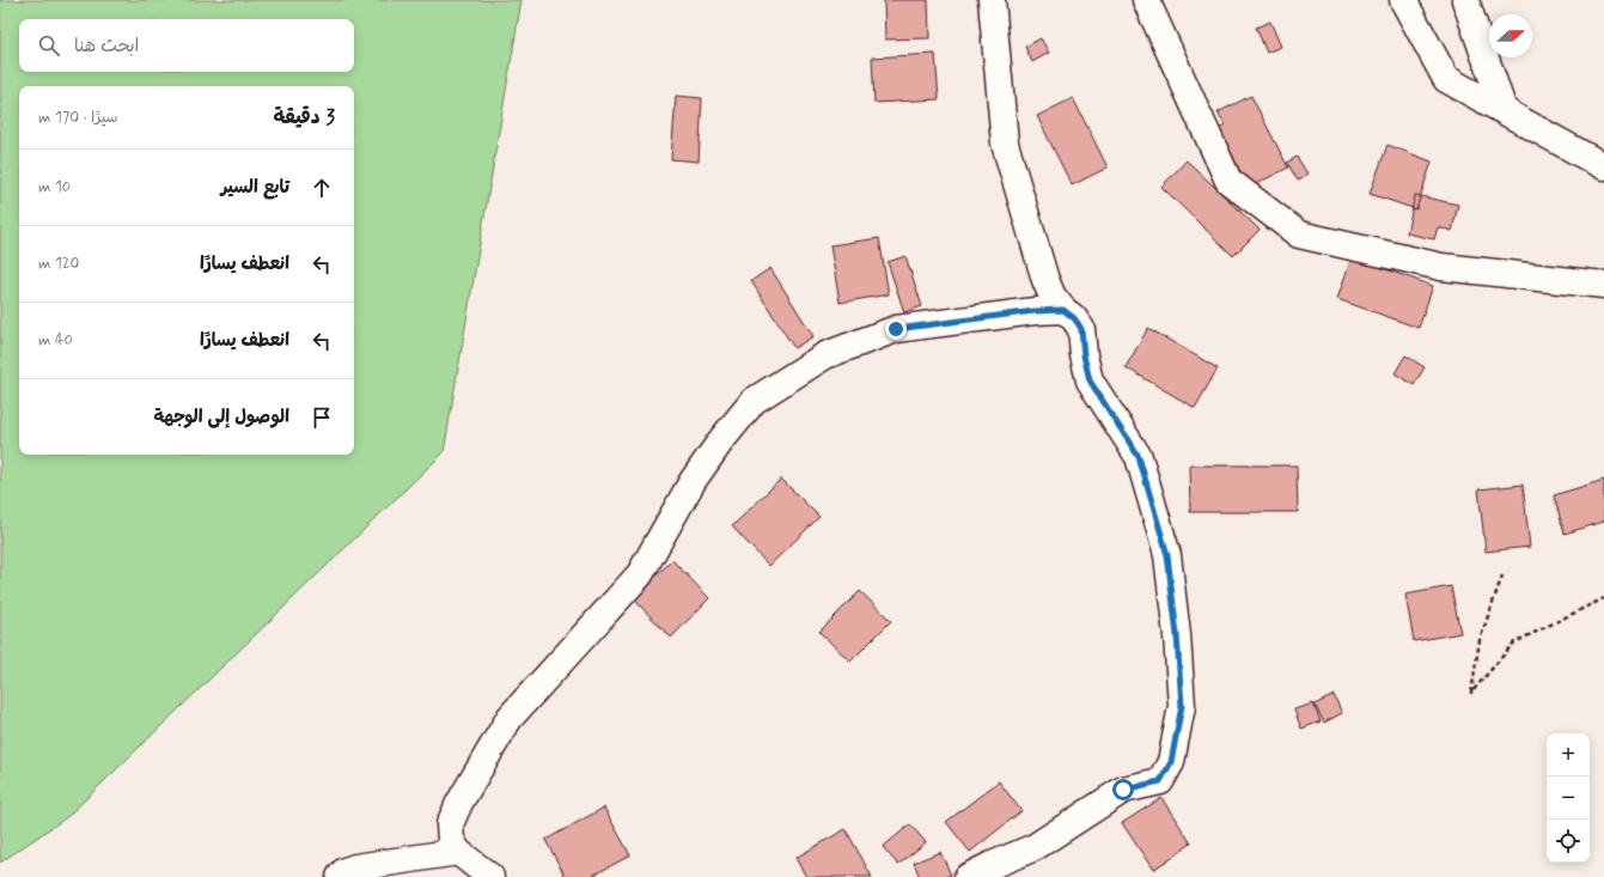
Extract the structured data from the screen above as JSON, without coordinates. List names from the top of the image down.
{
  "north": "right",
  "page": {
    "search": "ابحث هنا",
    "heading": ["3 دقيقة", "سيرًا · 170 m"],
    "list": [
      ["تابع السير", "10 m"],
      ["انعطف يسارًا", "120 m"],
      ["انعطف يسارًا", "40 m"],
      "الوصول إلى الوجهة"
    ],
    "map_buttons": ["+", "−"]
  }
}
